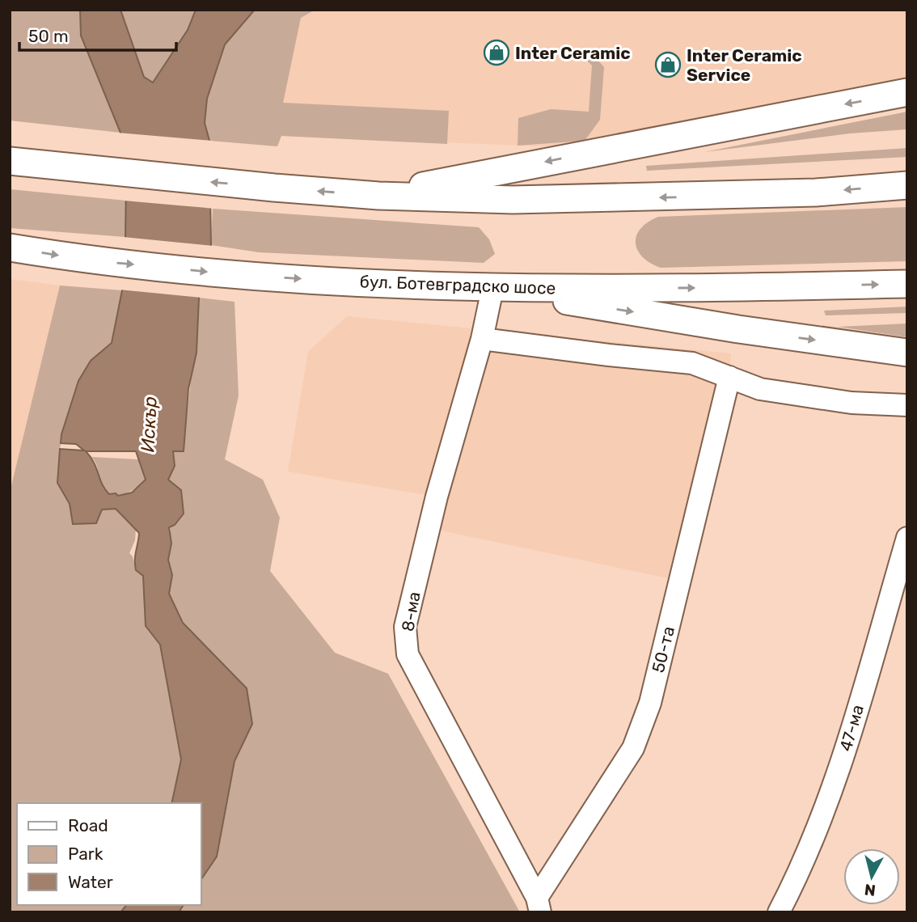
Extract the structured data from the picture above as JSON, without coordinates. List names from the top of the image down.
{
  "streets": {
    "main road": ["бул. Ботевградско шосе"],
    "street": ["8-ма", "50-та", "47-ма"]
  },
  "crossings": [
    ["бул. Ботевградско шосе", "8-ма"],
    ["8-ма", "50-та"]
  ],
  "water": ["Искър"],
  "places": {
    "shop": ["Inter Ceramic", "Inter Ceramic Service"]
  },
  "legend": ["Road", "Park", "Water"],
  "scale_bar": "50 m",
  "north": "bottom"
}
